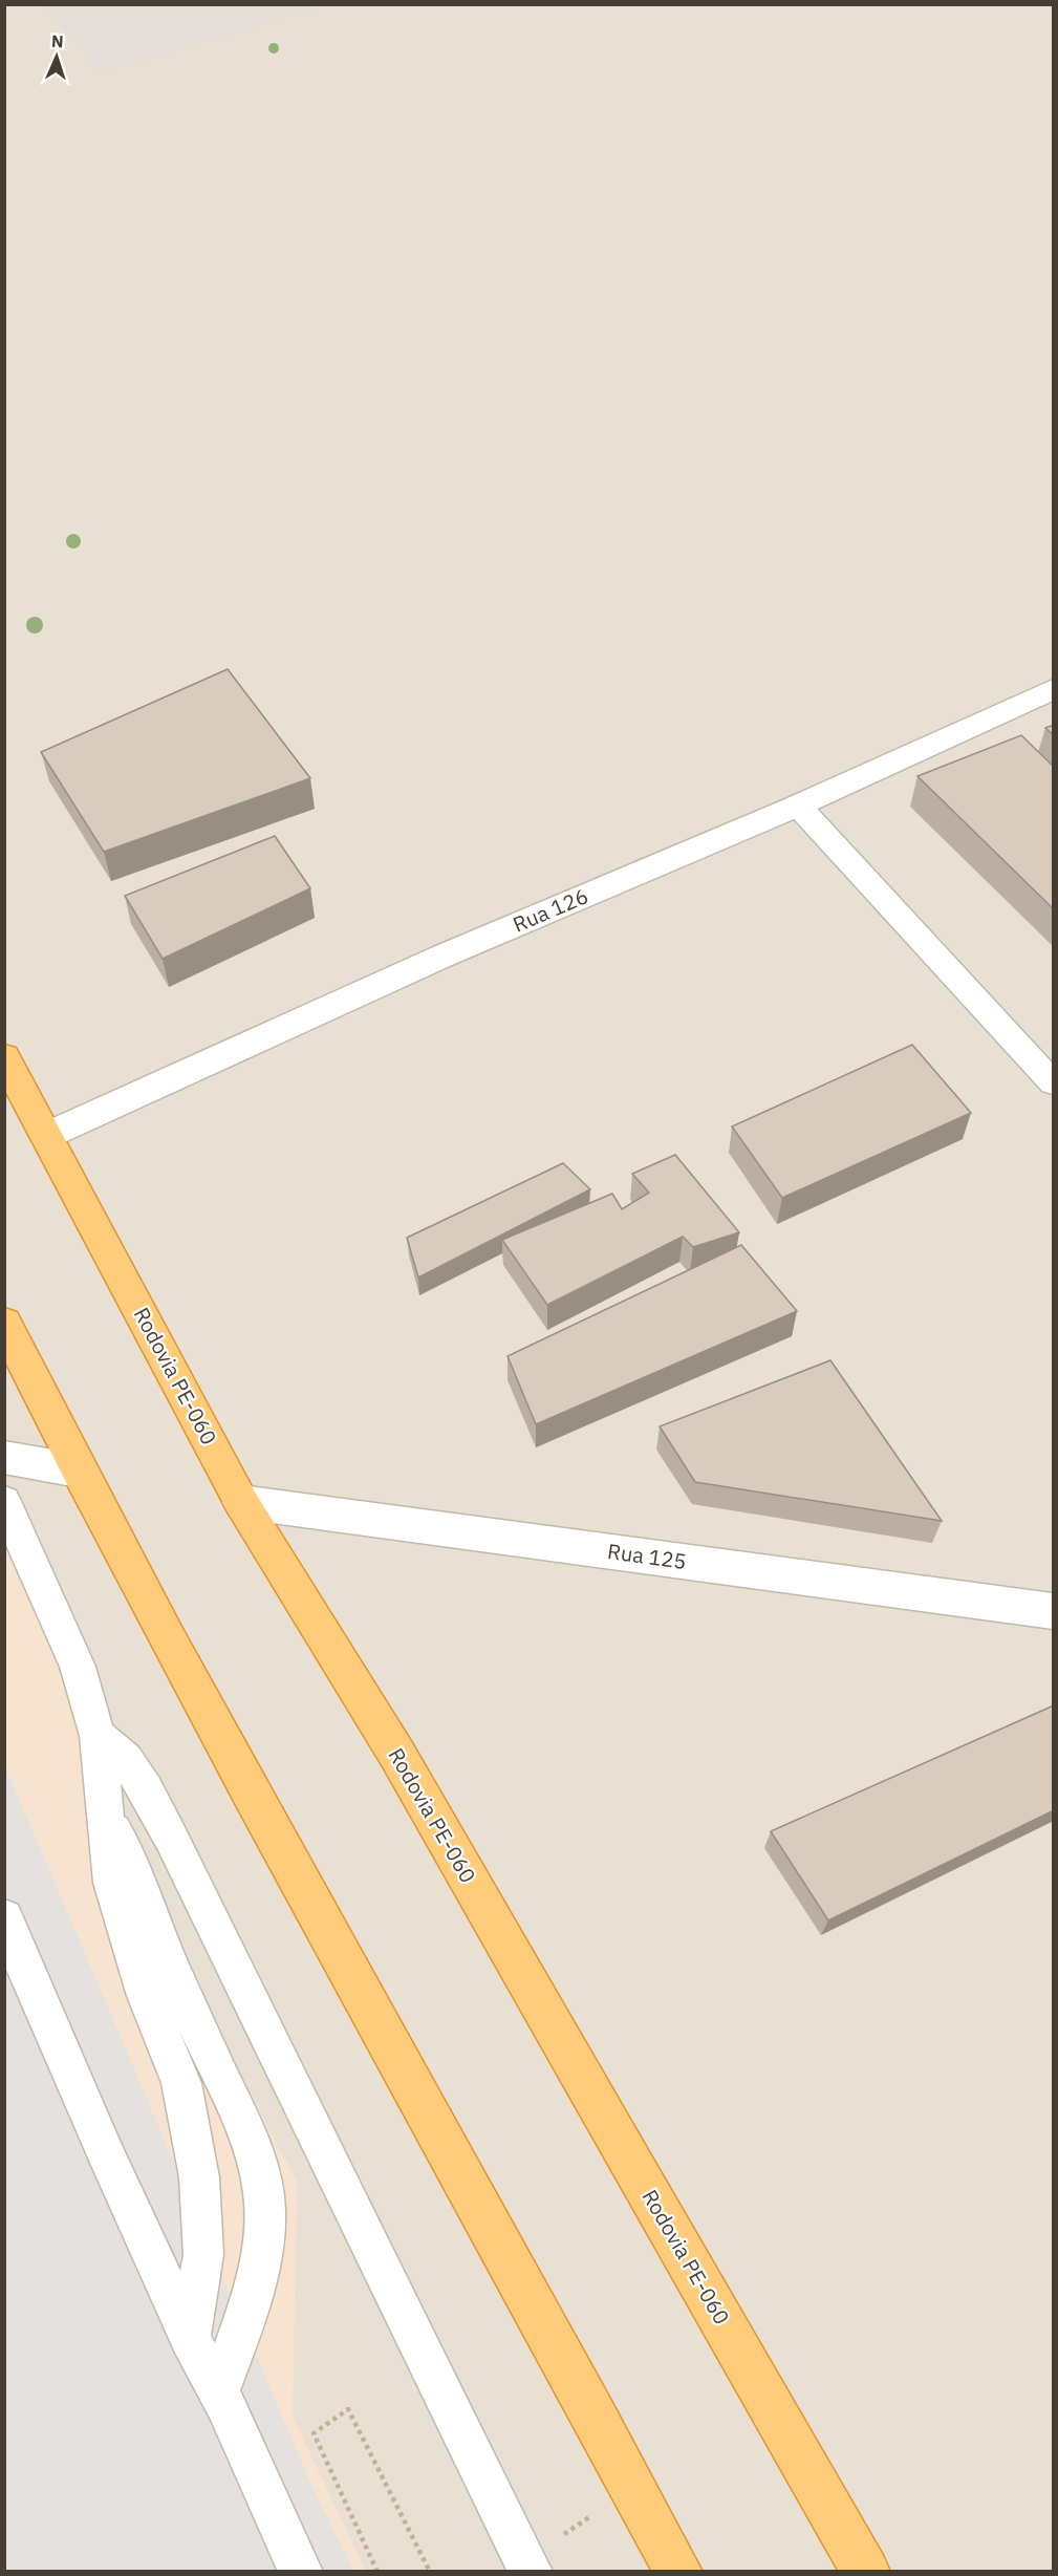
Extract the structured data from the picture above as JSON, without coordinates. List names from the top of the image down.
{
  "streets": {
    "highway": ["Rodovia PE-060"],
    "street": ["Rua 126", "Rua 125"]
  },
  "crossings": [
    ["Rua 126", "Rodovia PE-060"],
    ["Rodovia PE-060", "Rua 125"]
  ],
  "north": "top"
}
